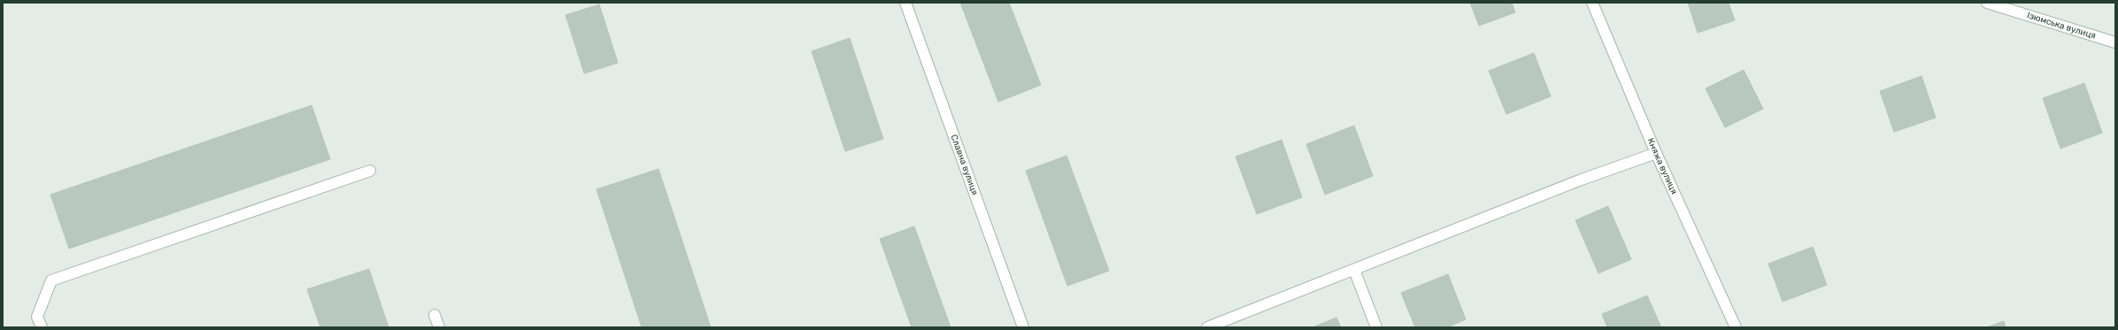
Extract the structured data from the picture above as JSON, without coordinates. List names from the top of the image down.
{
  "streets": {
    "street": ["Ізюмська вулиця", "Славна вулиця", "Княжа вулиця"]
  }
}
